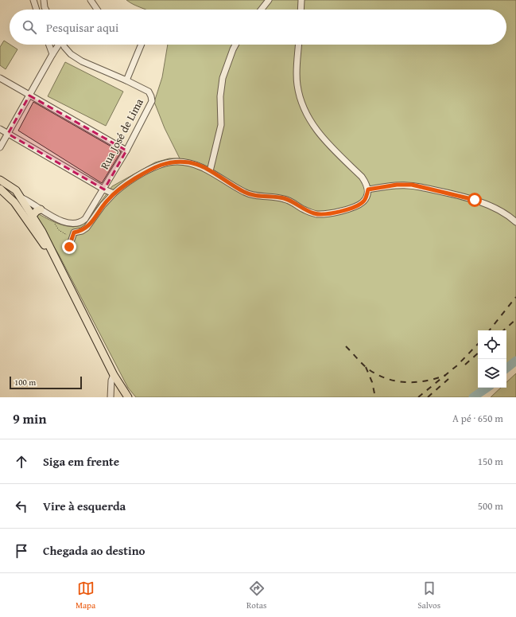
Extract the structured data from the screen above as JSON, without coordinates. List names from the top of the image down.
{
  "streets": {
    "street": ["Rua José de Lima"]
  },
  "scale_bar": "100 m",
  "page": {
    "search": "Pesquisar aqui",
    "scale": "100 m",
    "heading": ["9 min", "A pé · 650 m"],
    "list": [
      ["Siga em frente", "150 m"],
      ["Vire à esquerda", "500 m"],
      "Chegada ao destino"
    ],
    "nav": ["Mapa", "Rotas", "Salvos"]
  }
}
